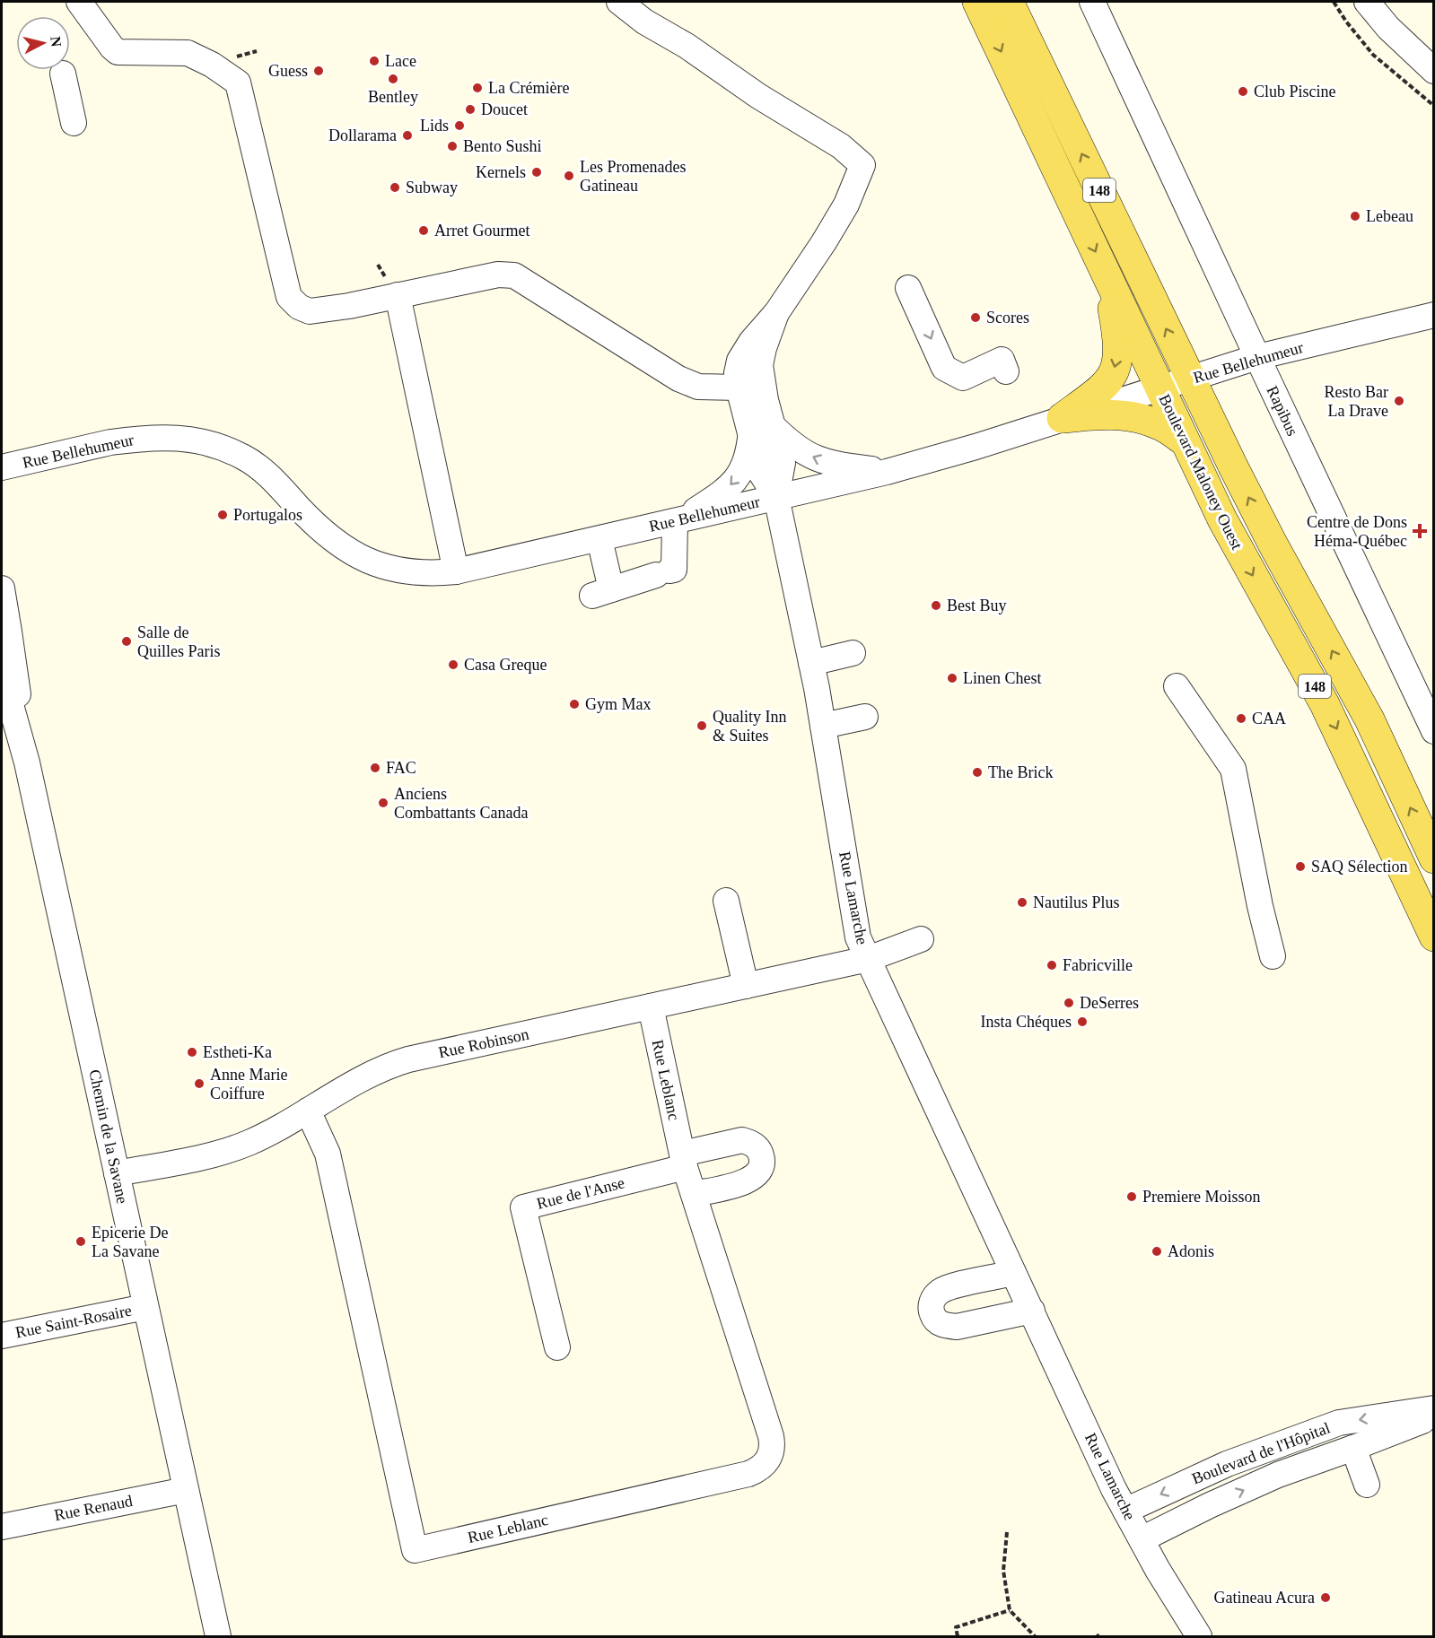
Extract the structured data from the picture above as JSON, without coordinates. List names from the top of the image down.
{
  "streets": {
    "main road": ["148", "Boulevard Maloney Ouest"],
    "street": [
      "Rue Bellehumeur",
      "Rapibus",
      "Rue Lamarche",
      "Rue Robinson",
      "Rue Leblanc",
      "Chemin de la Savane",
      "Rue de l'Anse",
      "Rue Saint-Rosaire",
      "Boulevard de l'Hôpital",
      "Rue Renaud"
    ]
  },
  "crossings": [
    ["Rue Bellehumeur", "Rapibus"],
    ["Rue Bellehumeur", "Boulevard Maloney Ouest"],
    ["Rue Bellehumeur", "Rue Lamarche"],
    ["Rue Lamarche", "Rue Robinson"],
    ["Rue Lamarche", "Boulevard de l'Hôpital"],
    ["Rue Robinson", "Rue Leblanc"],
    ["Rue Robinson", "Chemin de la Savane"],
    ["Rue Leblanc", "Rue de l'Anse"],
    ["Chemin de la Savane", "Rue Saint-Rosaire"],
    ["Chemin de la Savane", "Rue Renaud"]
  ],
  "places": {
    "other": [
      "Lace",
      "Guess",
      "Bentley",
      "La Crémière",
      "Club Piscine",
      "Doucet",
      "Lids",
      "Dollarama",
      "Bento Sushi",
      "Kernels",
      "Les Promenades Gatineau",
      "Subway",
      "Lebeau",
      "Arret Gourmet",
      "Scores",
      "Resto Bar La Drave",
      "Portugalos",
      "Best Buy",
      "Salle de Quilles Paris",
      "Casa Greque",
      "Linen Chest",
      "Gym Max",
      "CAA",
      "Quality Inn & Suites",
      "FAC",
      "The Brick",
      "Anciens Combattants Canada",
      "SAQ Sélection",
      "Nautilus Plus",
      "Fabricville",
      "DeSerres",
      "Insta Chéques",
      "Estheti-Ka",
      "Anne Marie Coiffure",
      "Premiere Moisson",
      "Epicerie De La Savane",
      "Adonis",
      "Gatineau Acura"
    ],
    "health": ["Centre de Dons Héma-Québec"]
  },
  "north": "right"
}
